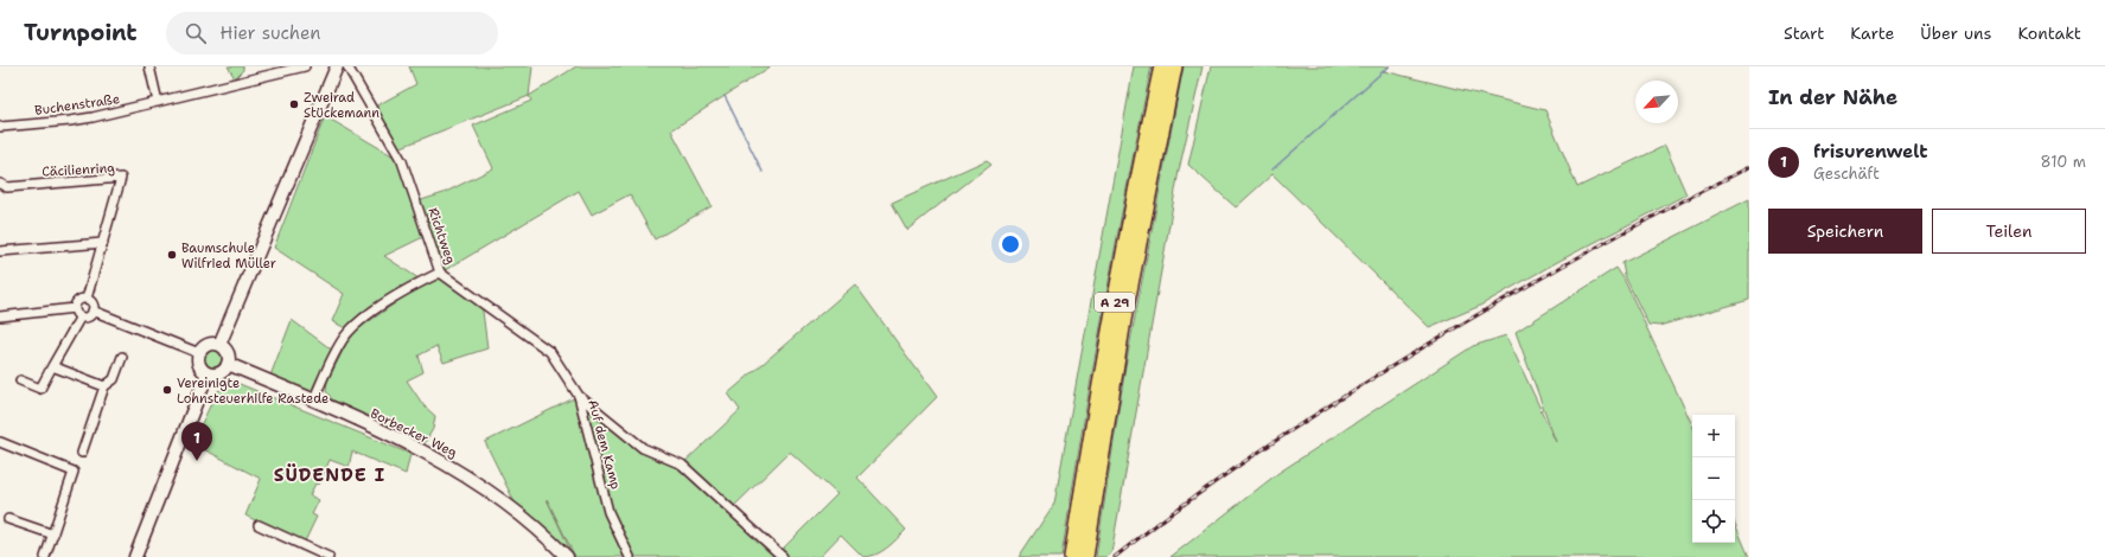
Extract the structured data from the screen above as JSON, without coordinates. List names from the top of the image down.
{
  "streets": {
    "highway": ["A 29"],
    "street": [
      "Buchenstraße",
      "Cäcilienring",
      "Richtweg",
      "Borbecker Weg",
      "Auf dem Kamp"
    ]
  },
  "crossings": [
    ["Richtweg", "Auf dem Kamp"]
  ],
  "districts": ["SÜDENDE I"],
  "places": ["Zweirad Stückemann", "Baumschule Wilfried Müller", "Vereinigte Lohnsteuerhilfe Rastede"],
  "north": "bottom left",
  "page": {
    "header": "Turnpoint",
    "search": "Hier suchen",
    "nav": [
      "Start",
      "Karte",
      "Über uns",
      "Kontakt"
    ],
    "heading": "In der Nähe",
    "list": [
      {
        "mark": "1",
        "name": "frisurenwelt",
        "note": "Geschäft",
        "value": "810 m"
      }
    ],
    "buttons": ["Speichern", "Teilen"],
    "map_buttons": ["+", "−"],
    "pins": "1"
  }
}
